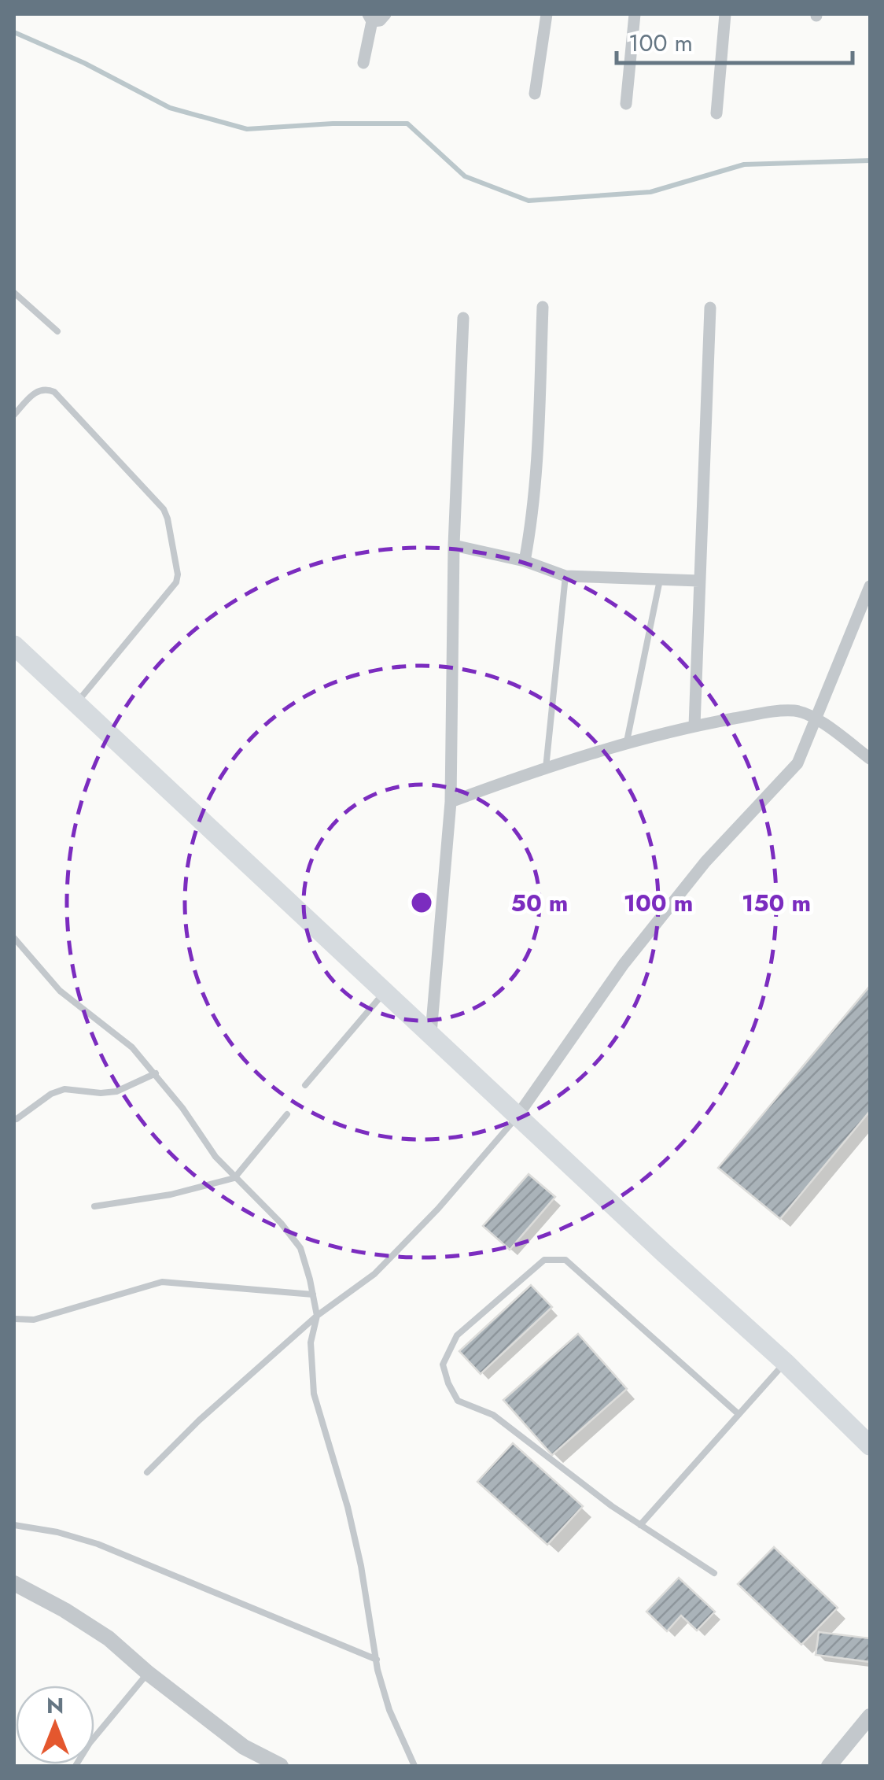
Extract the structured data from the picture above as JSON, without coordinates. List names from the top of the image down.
{
  "scale_bar": "100 m",
  "north": "top",
  "rings": ["50 m", "100 m", "150 m"]
}
